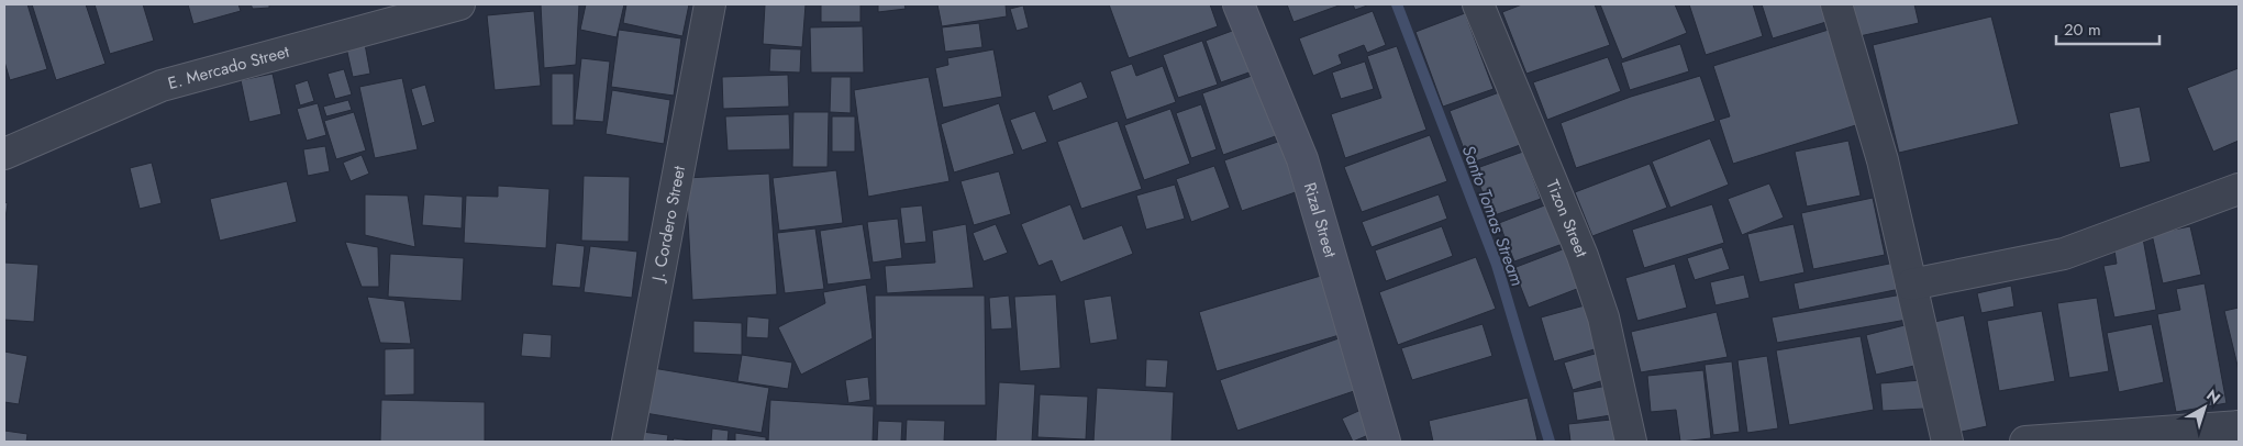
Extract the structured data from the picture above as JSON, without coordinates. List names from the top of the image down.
{
  "streets": {
    "street": [
      "E. Mercado Street",
      "Rizal Street",
      "Tizon Street",
      "J. Cordero Street"
    ]
  },
  "water": ["Santo Tomas Stream"],
  "scale_bar": "20 m",
  "north": "top right"
}
